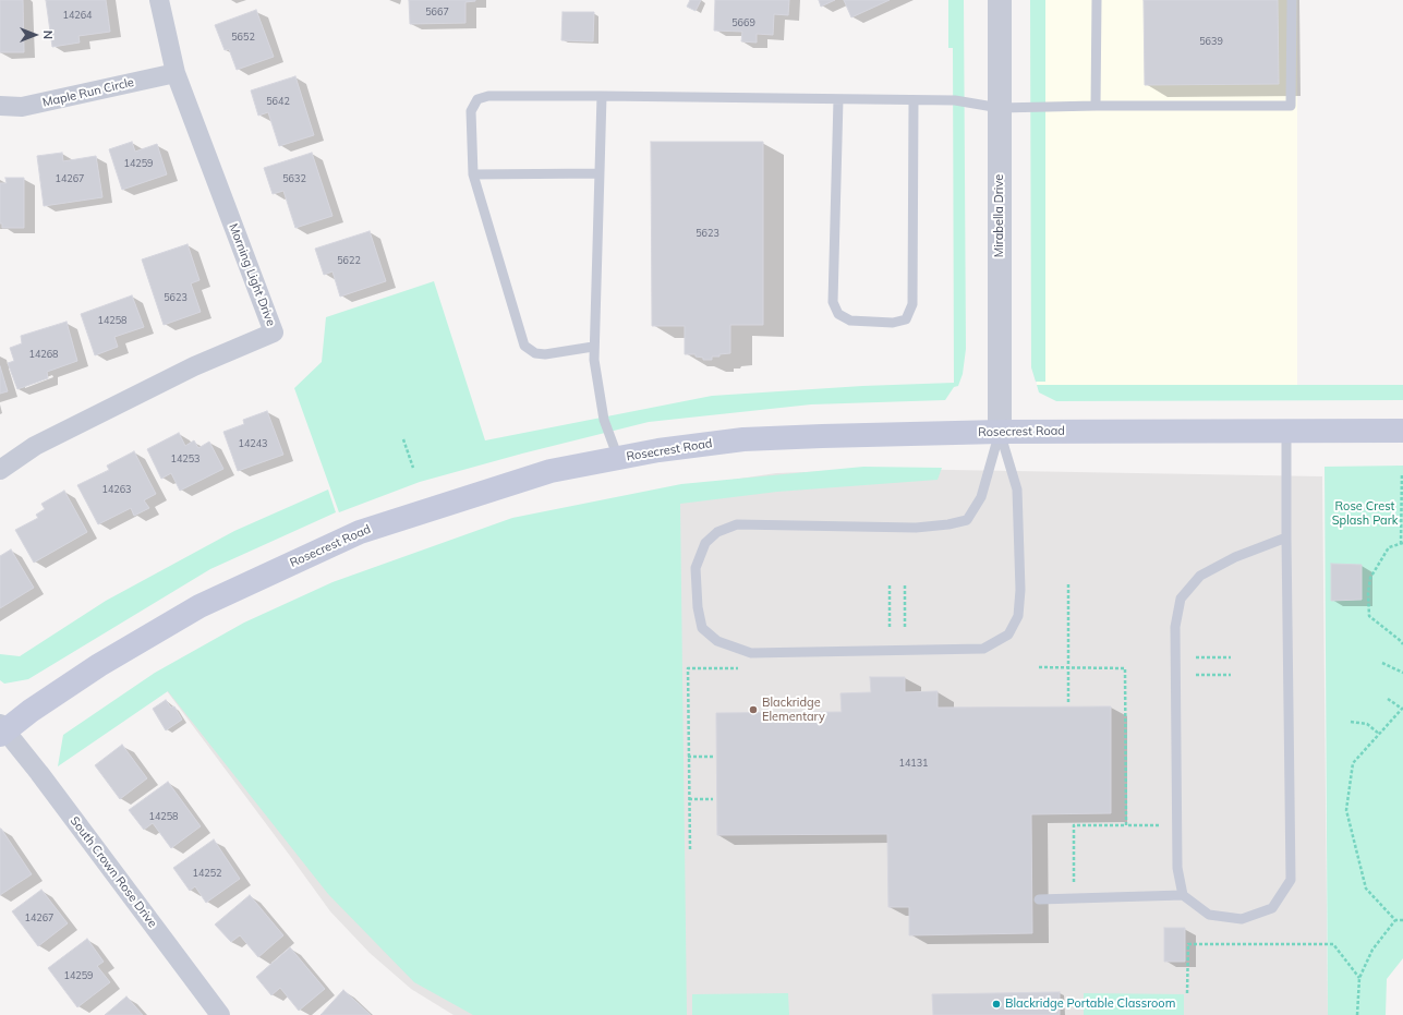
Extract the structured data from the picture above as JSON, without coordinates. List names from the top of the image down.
{
  "streets": {
    "main road": ["Rosecrest Road"],
    "street": [
      "Maple Run Circle",
      "Mirabella Drive",
      "Morning Light Drive",
      "South Crown Rose Drive"
    ]
  },
  "crossings": [
    ["Maple Run Circle", "Morning Light Drive"],
    ["Mirabella Drive", "Rosecrest Road"],
    ["Rosecrest Road", "South Crown Rose Drive"]
  ],
  "parks": ["Rose Crest Splash Park"],
  "places": ["Blackridge Elementary", "Blackridge Portable Classroom"],
  "house_numbers": [
    "5667",
    "14264",
    "5669",
    "5652",
    "5639",
    "5642",
    "14259",
    "14267",
    "5632",
    "5623",
    "5622",
    "5623",
    "14258",
    "14268",
    "14243",
    "14253",
    "14263",
    "14131",
    "14258",
    "14252",
    "14267",
    "14259"
  ],
  "north": "right"
}
